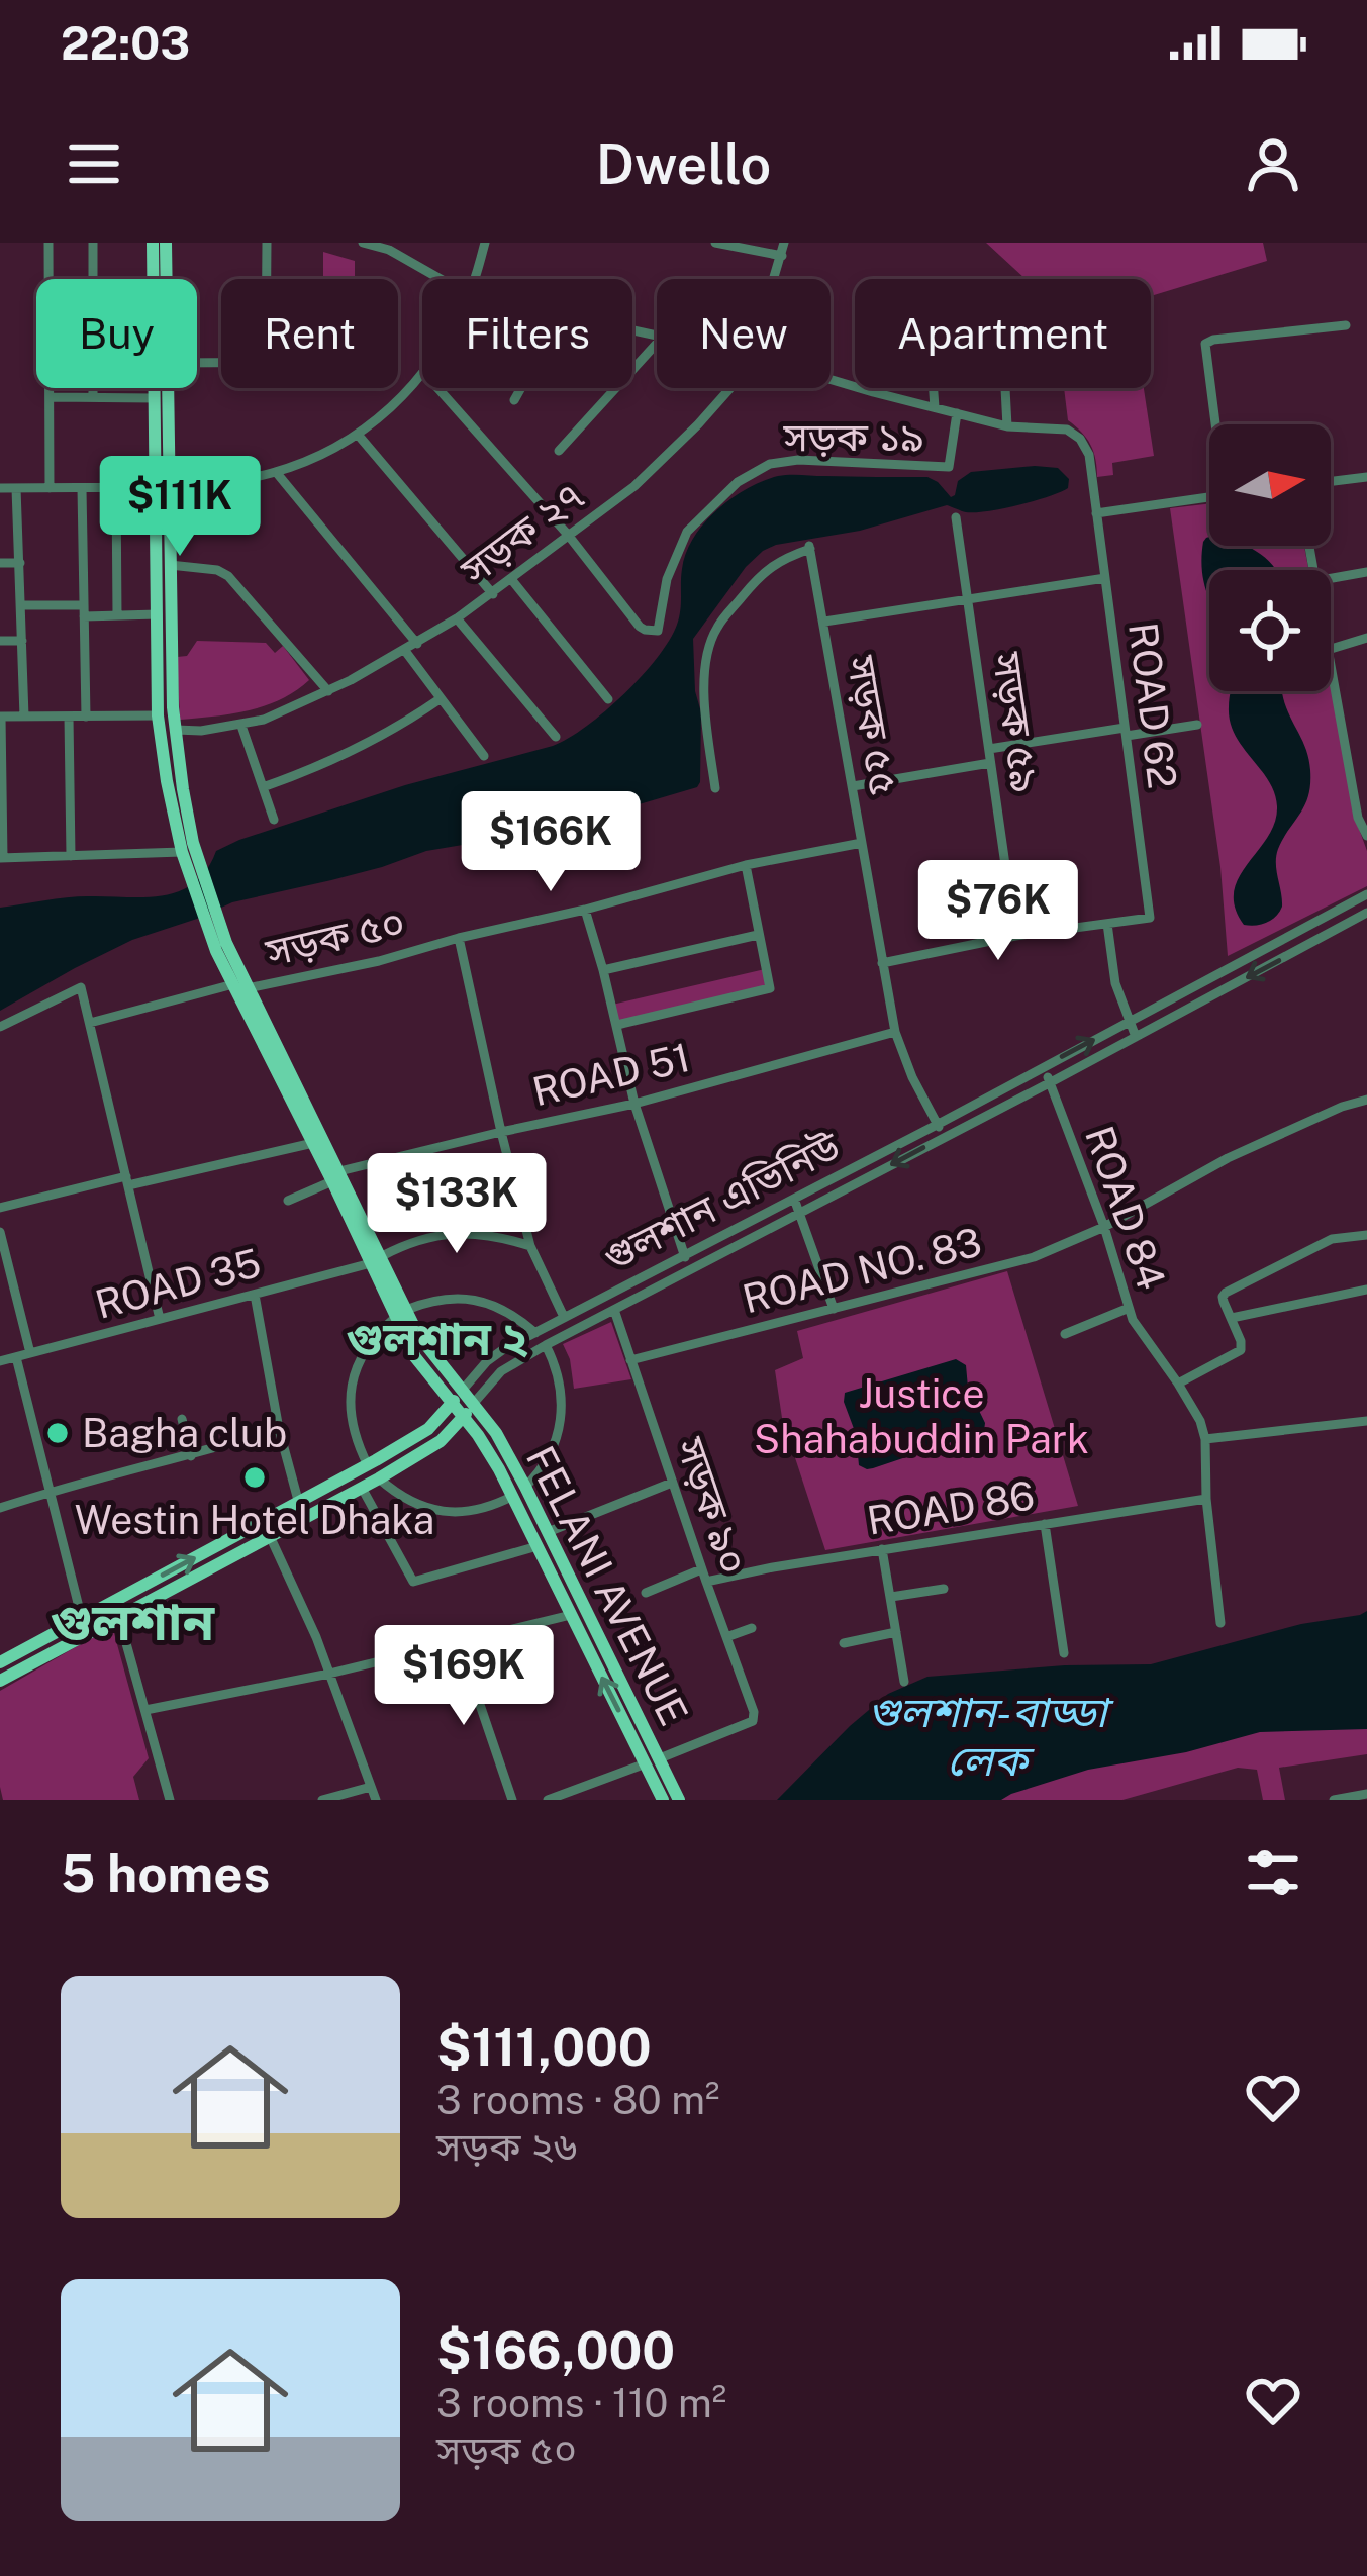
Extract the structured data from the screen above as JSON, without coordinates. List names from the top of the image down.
{
  "streets": {
    "main road": ["গুলশান এভিনিউ", "FELANI AVENUE"],
    "street": [
      "সড়ক ১৯",
      "সড়ক ২৭",
      "ROAD 62",
      "সড়ক ৫৯",
      "সড়ক ৫৫",
      "সড়ক ৫০",
      "ROAD 51",
      "ROAD 84",
      "ROAD NO. 83",
      "ROAD 35",
      "সড়ক ৯০",
      "ROAD 86"
    ]
  },
  "crossings": [
    ["সড়ক ১৯", "সড়ক ২৭"],
    ["সড়ক ৫৫", "সড়ক ৫০"],
    ["সড়ক ৫৫", "ROAD 51"],
    ["সড়ক ৫৫", "গুলশান এভিনিউ"],
    ["গুলশান এভিনিউ", "ROAD 84"],
    ["গুলশান এভিনিউ", "সড়ক ৯০"],
    ["গুলশান এভিনিউ", "FELANI AVENUE"],
    ["ROAD 84", "ROAD NO. 83"],
    ["ROAD 84", "ROAD 86"],
    ["ROAD NO. 83", "সড়ক ৯০"],
    ["সড়ক ৯০", "ROAD 86"],
    ["সড়ক ৯০", "FELANI AVENUE"]
  ],
  "districts": ["গুলশান ২", "গুলশান"],
  "water": ["গুলশান-বাড্ডা লেক"],
  "parks": ["Justice Shahabuddin Park"],
  "places": ["Bagha club", "Westin Hotel Dhaka"],
  "north": "right",
  "page": {
    "status": "22:03",
    "header": "Dwello",
    "chip": [
      "Buy",
      "Rent",
      "Filters",
      "New",
      "Apartment"
    ],
    "price": [
      "$111K",
      "$166K",
      "$76K",
      "$133K",
      "$169K"
    ],
    "heading": "5 homes",
    "list": [
      {
        "name": "$111,000",
        "note": "3 rooms · 80 m² · সড়ক ২৬"
      },
      {
        "name": "$166,000",
        "note": "3 rooms · 110 m² · সড়ক ৫০"
      }
    ]
  }
}
